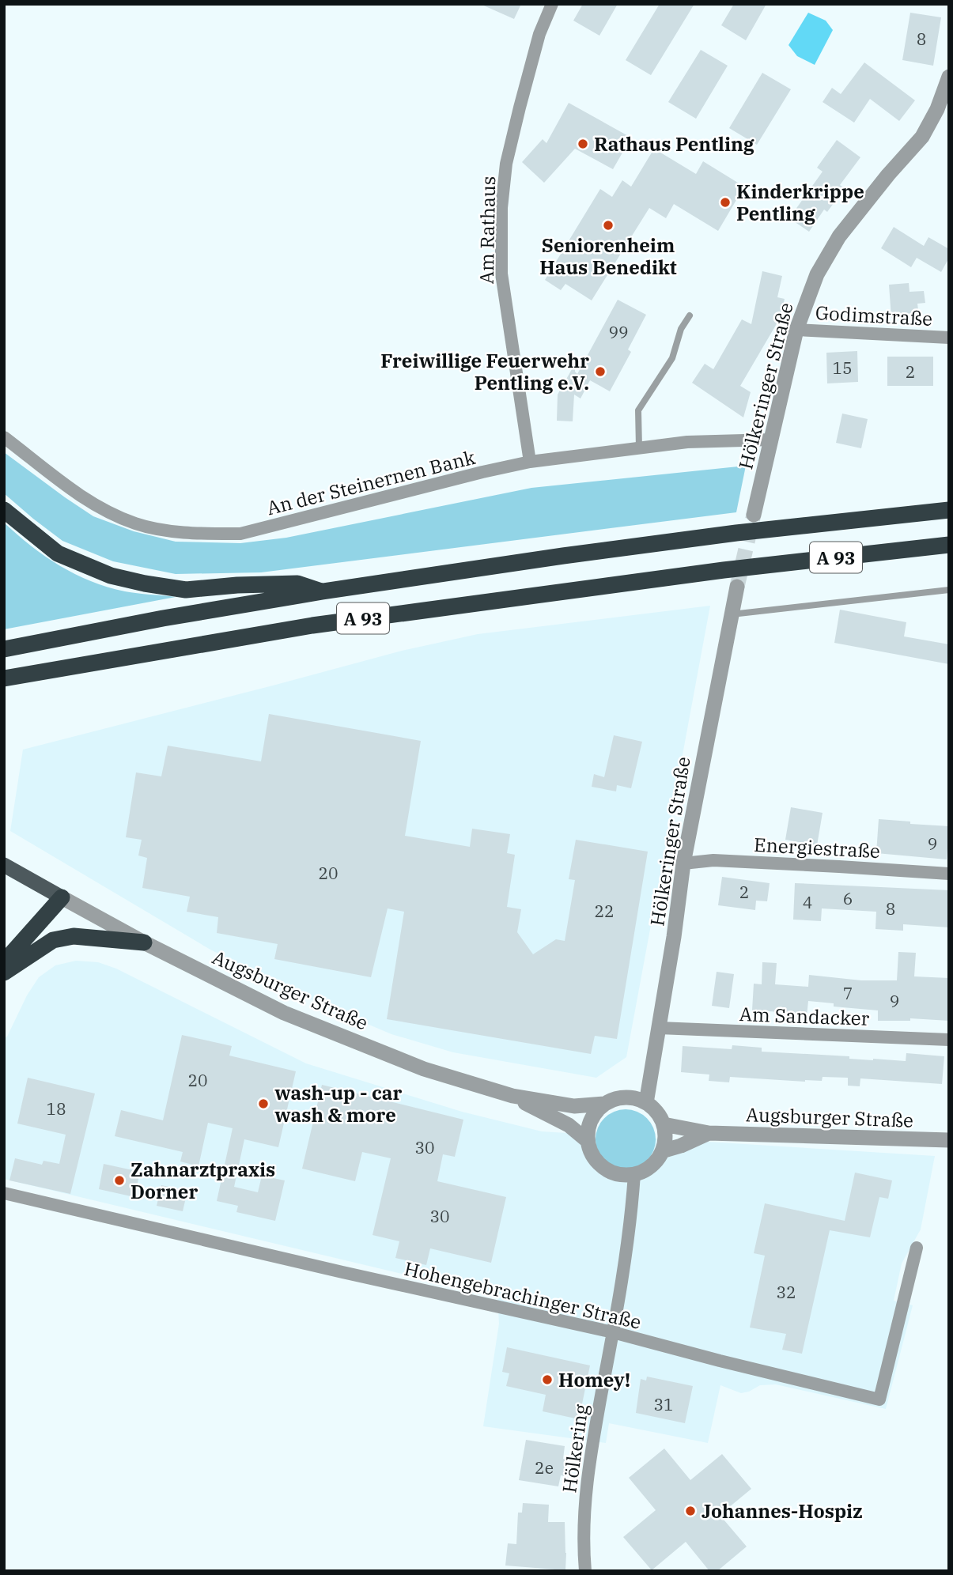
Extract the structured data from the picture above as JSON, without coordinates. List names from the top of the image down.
{
  "streets": {
    "highway": ["A 93"],
    "street": [
      "Am Rathaus",
      "Godimstraße",
      "Hölkeringer Straße",
      "An der Steinernen Bank",
      "Energiestraße",
      "Augsburger Straße",
      "Am Sandacker",
      "Hohengebrachinger Straße",
      "Hölkering"
    ]
  },
  "crossings": [
    ["Am Rathaus", "An der Steinernen Bank"],
    ["Godimstraße", "Hölkeringer Straße"],
    ["Hölkeringer Straße", "An der Steinernen Bank"],
    ["Hölkeringer Straße", "Energiestraße"],
    ["Hölkeringer Straße", "Augsburger Straße"],
    ["Hölkeringer Straße", "Am Sandacker"],
    ["Hohengebrachinger Straße", "Hölkering"]
  ],
  "places": [
    "Rathaus Pentling",
    "Kinderkrippe Pentling",
    "Seniorenheim Haus Benedikt",
    "Freiwillige Feuerwehr Pentling e.V.",
    "wash-up - car wash & more",
    "Zahnarztpraxis Dorner",
    "Homey!",
    "Johannes-Hospiz"
  ],
  "house_numbers": [
    "8",
    "99",
    "15",
    "2",
    "9",
    "20",
    "2",
    "6",
    "4",
    "8",
    "22",
    "7",
    "9",
    "20",
    "18",
    "30",
    "30",
    "32",
    "31",
    "2e"
  ]
}
